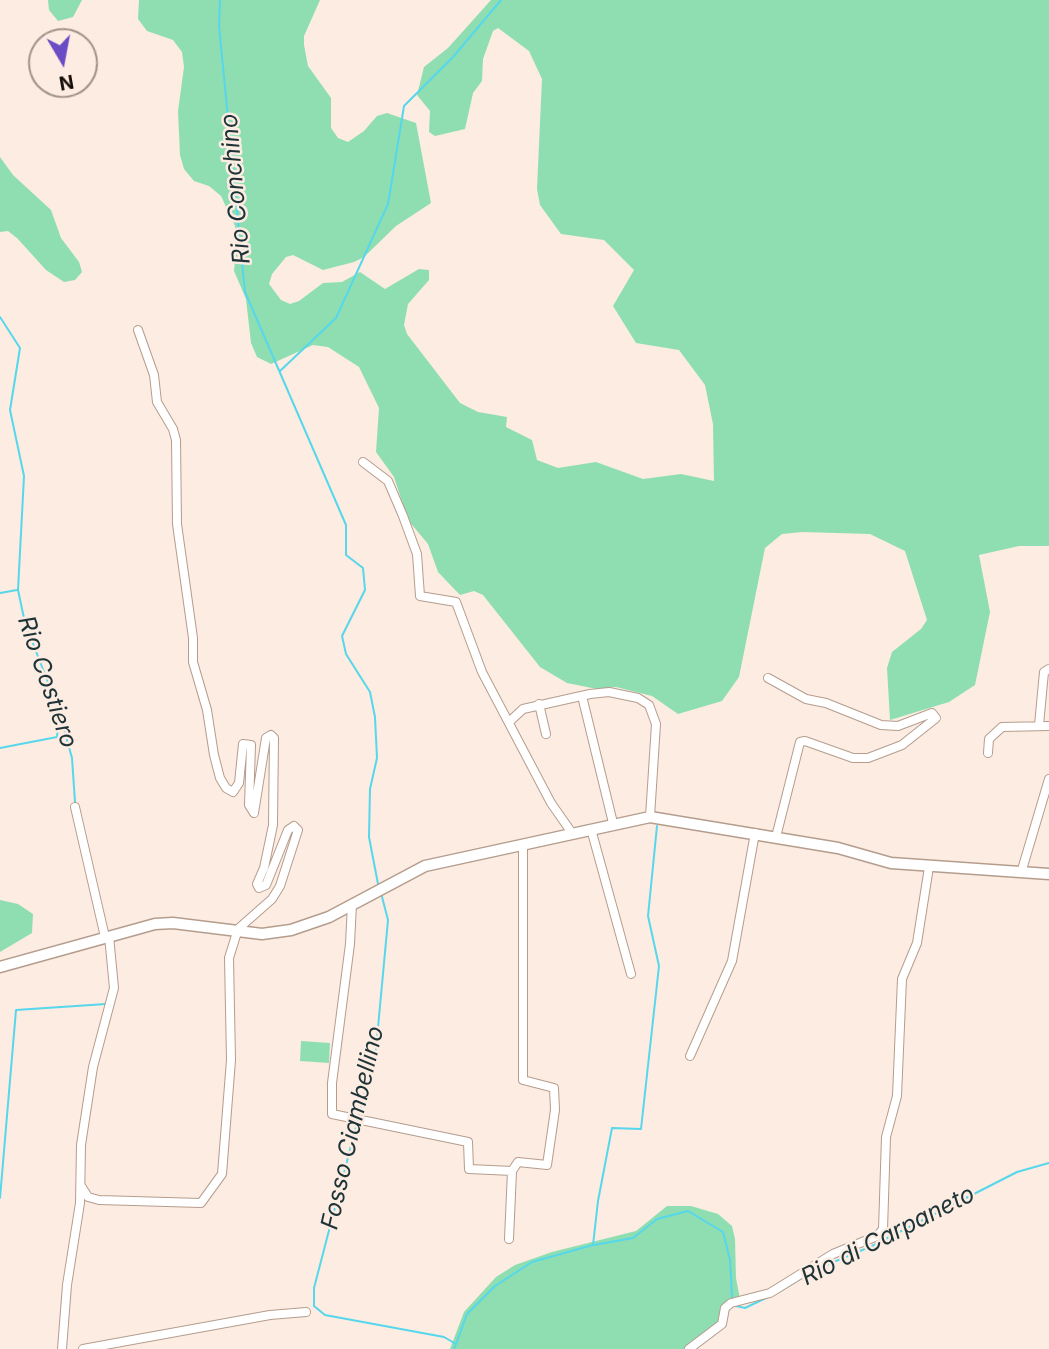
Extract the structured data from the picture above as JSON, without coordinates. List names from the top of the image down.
{
  "water": [
    "Rio Conchino",
    "Rio Costiero",
    "Fosso Ciambellino",
    "Rio di Carpaneto"
  ],
  "north": "bottom"
}
